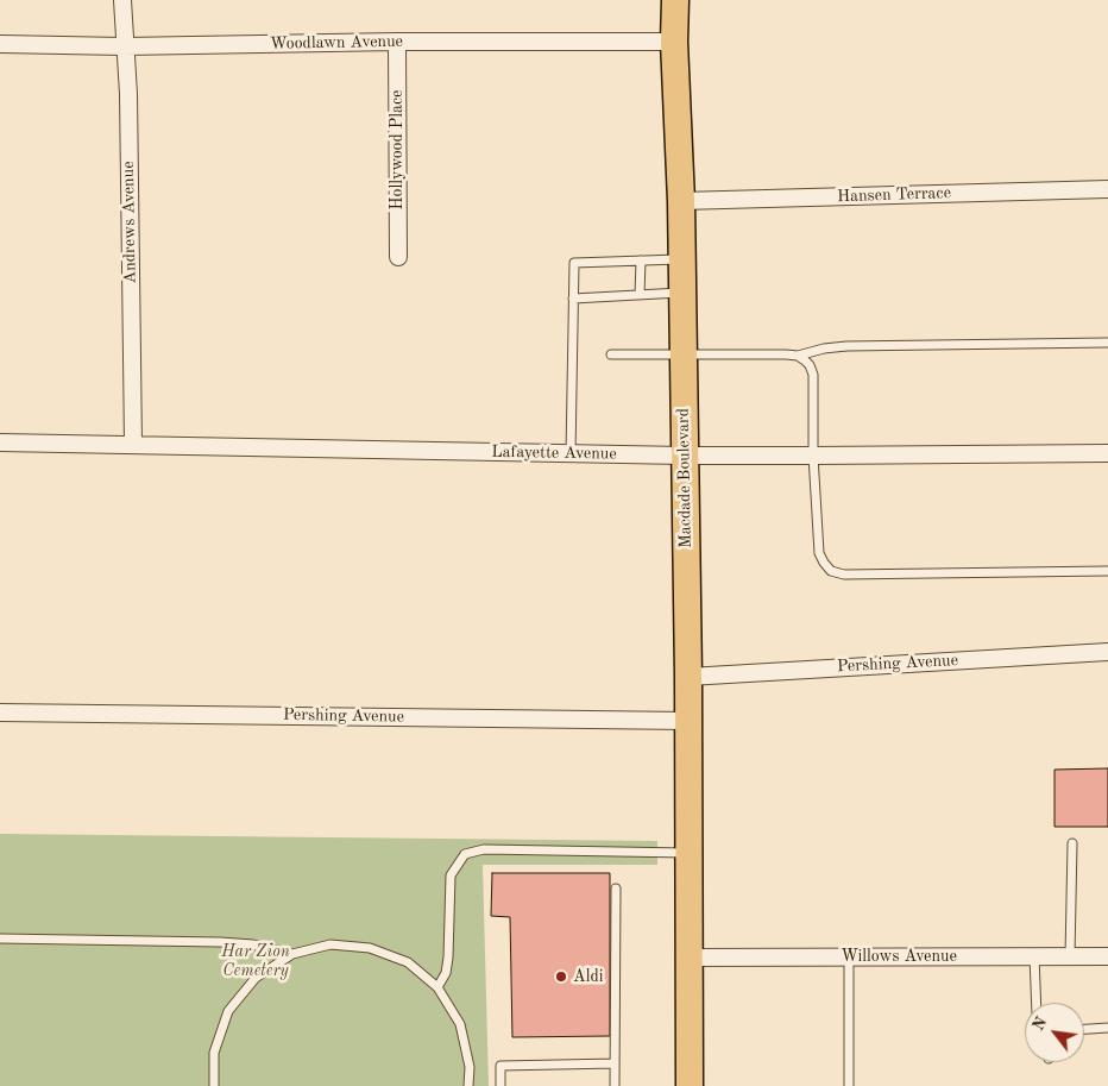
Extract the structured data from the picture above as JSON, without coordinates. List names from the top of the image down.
{
  "streets": {
    "main road": ["Macdade Boulevard"],
    "street": [
      "Woodlawn Avenue",
      "Hollywood Place",
      "Hansen Terrace",
      "Andrews Avenue",
      "Lafayette Avenue",
      "Pershing Avenue",
      "Willows Avenue"
    ]
  },
  "crossings": [
    ["Woodlawn Avenue", "Hollywood Place"],
    ["Woodlawn Avenue", "Andrews Avenue"],
    ["Woodlawn Avenue", "Macdade Boulevard"],
    ["Hansen Terrace", "Macdade Boulevard"],
    ["Andrews Avenue", "Lafayette Avenue"],
    ["Lafayette Avenue", "Macdade Boulevard"],
    ["Macdade Boulevard", "Pershing Avenue"],
    ["Macdade Boulevard", "Willows Avenue"]
  ],
  "parks": ["Har Zion Cemetery"],
  "places": ["Aldi"],
  "north": "top left"
}
